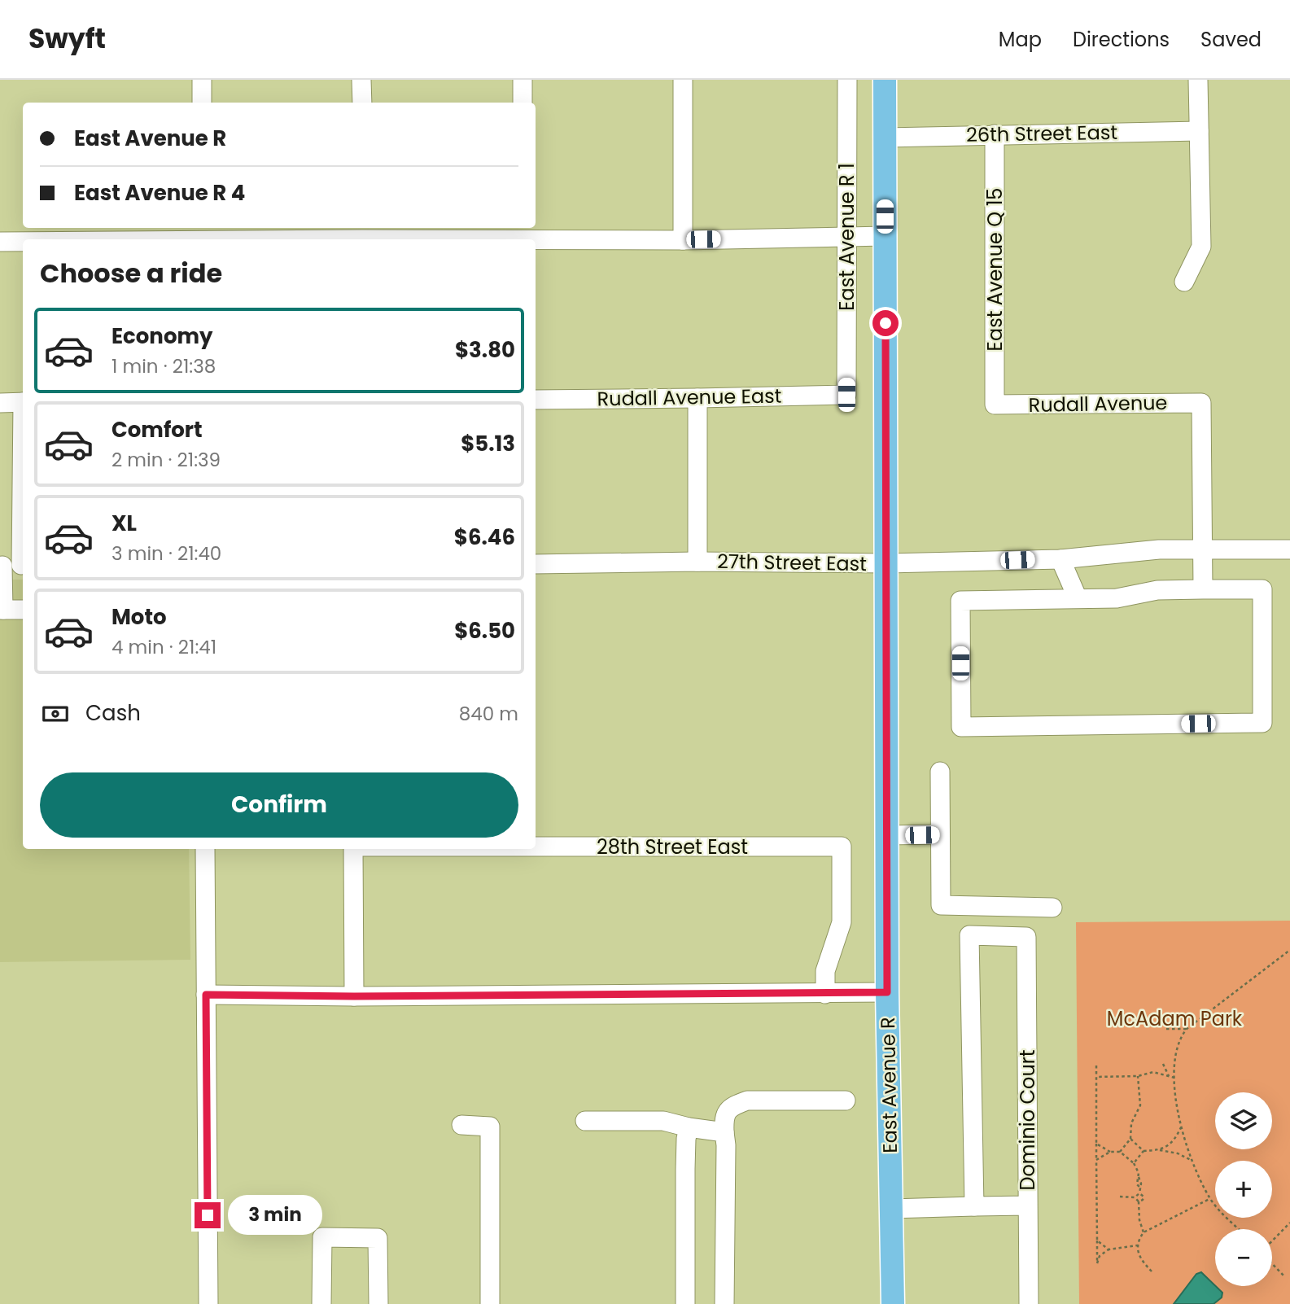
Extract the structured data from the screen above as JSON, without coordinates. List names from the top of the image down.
{
  "streets": {
    "main road": ["East Avenue R"],
    "street": [
      "26th Street East",
      "East Avenue R 1",
      "East Avenue Q 15",
      "Rudall Avenue East",
      "Rudall Avenue",
      "27th Street East",
      "28th Street East",
      "Dominio Court"
    ]
  },
  "crossings": [
    ["26th Street East", "East Avenue Q 15"],
    ["26th Street East", "East Avenue R"],
    ["East Avenue R 1", "Rudall Avenue East"],
    ["East Avenue Q 15", "Rudall Avenue"],
    ["Rudall Avenue", "27th Street East"],
    ["27th Street East", "East Avenue R"]
  ],
  "parks": ["McAdam Park"],
  "page": {
    "header": "Swyft",
    "nav": ["Map", "Directions", "Saved"],
    "banner": ["East Avenue R", "East Avenue R 4"],
    "heading": "Choose a ride",
    "list": [
      {
        "name": "Economy",
        "note": "1 min · 21:38",
        "value": "$3.80"
      },
      {
        "name": "Comfort",
        "note": "2 min · 21:39",
        "value": "$5.13"
      },
      {
        "name": "XL",
        "note": "3 min · 21:40",
        "value": "$6.46"
      },
      {
        "name": "Moto",
        "note": "4 min · 21:41",
        "value": "$6.50"
      }
    ],
    "pay": ["Cash", "840 m"],
    "buttons": "Confirm",
    "map_buttons": ["+", "−"],
    "bubble": "3 min"
  }
}
